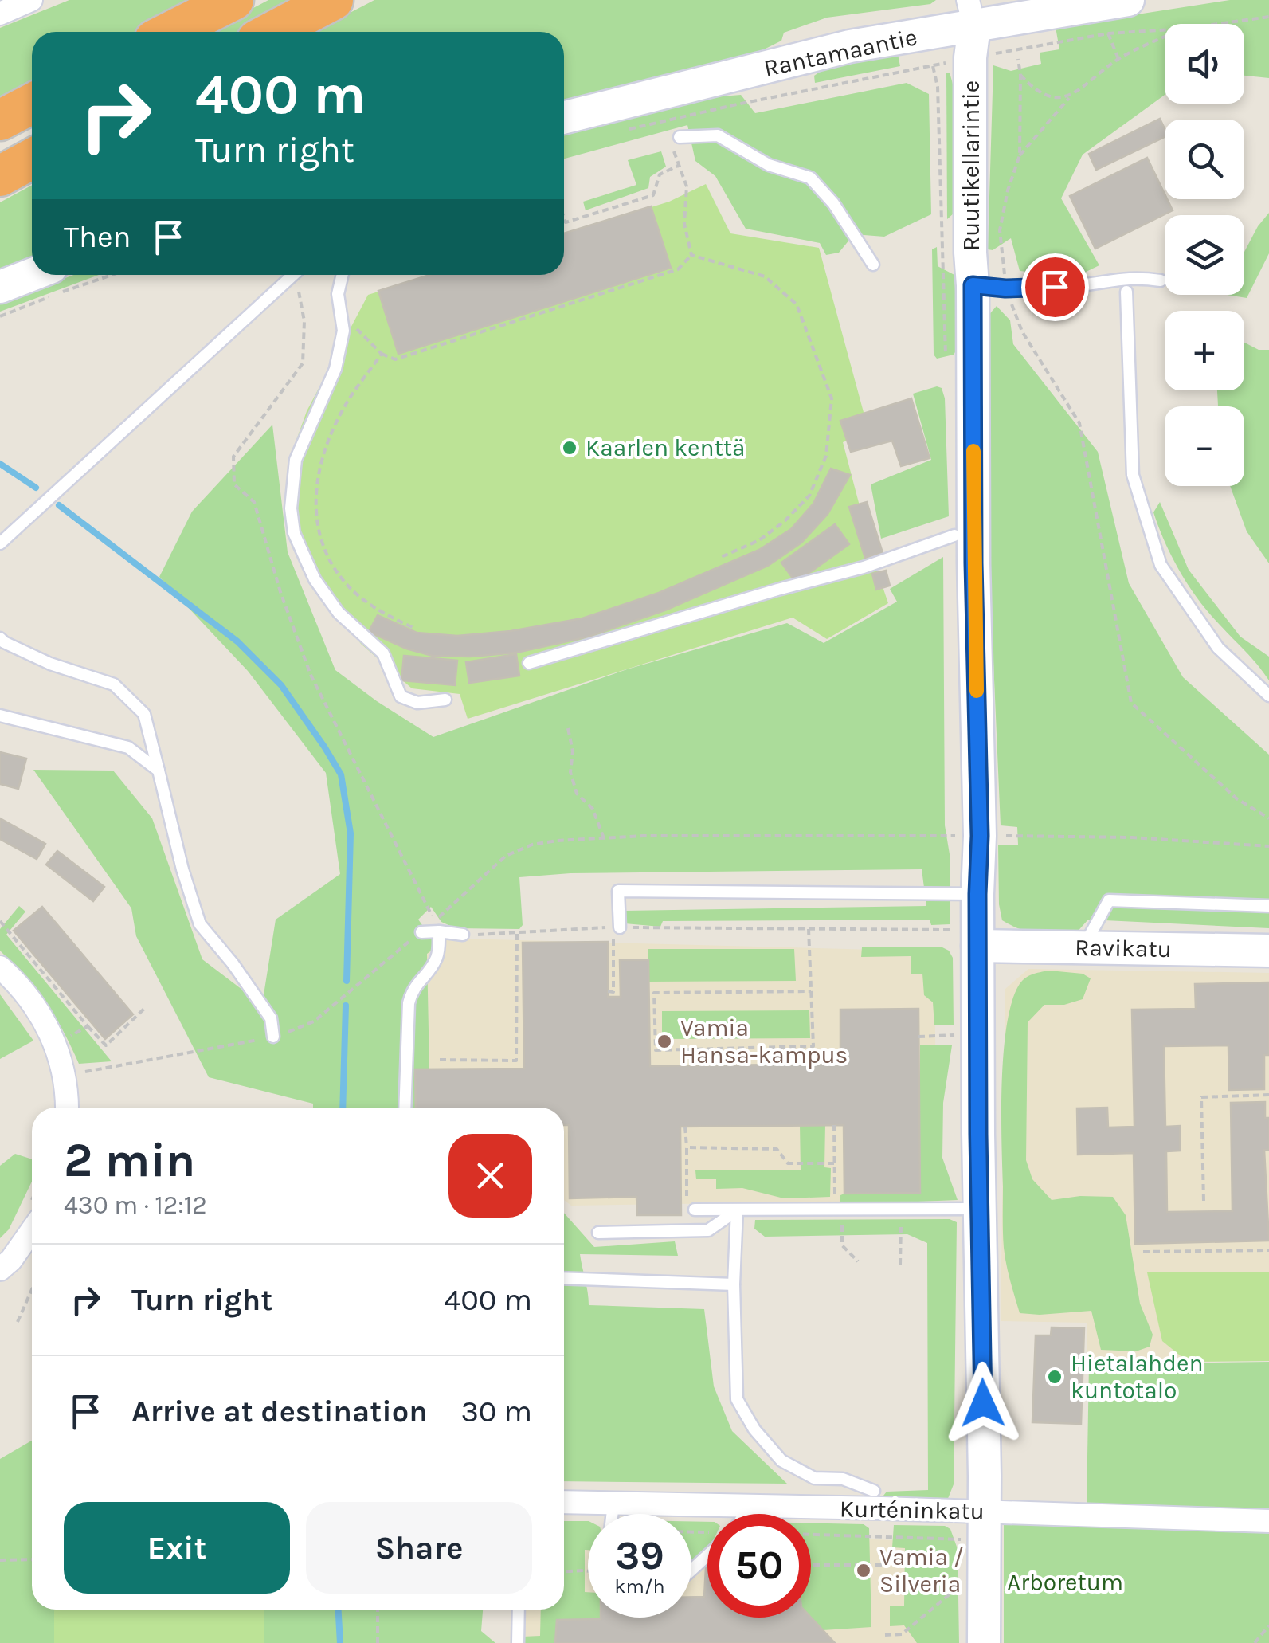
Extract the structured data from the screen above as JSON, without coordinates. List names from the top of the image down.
{
  "streets": {
    "main road": ["Rantamaantie", "Ruutikellarintie", "Ravikatu"],
    "street": ["Kurténinkatu"]
  },
  "crossings": [
    ["Rantamaantie", "Ruutikellarintie"],
    ["Ruutikellarintie", "Ravikatu"],
    ["Ruutikellarintie", "Kurténinkatu"]
  ],
  "parks": ["Arboretum"],
  "places": [
    "Kaarlen kenttä",
    "Vamia Hansa-kampus",
    "Hietalahden kuntotalo",
    "Vamia / Silveria"
  ],
  "page": {
    "map_buttons": ["+", "−"],
    "turn": ["400 m", "Turn right"],
    "then": "Then",
    "heading": ["2 min", "430 m · 12:12"],
    "list": [
      {
        "name": "Turn right",
        "value": "400 m"
      },
      {
        "name": "Arrive at destination",
        "value": "30 m"
      }
    ],
    "buttons": ["Exit", "Share"],
    "speed": "39 km/h",
    "limit": "50"
  }
}
